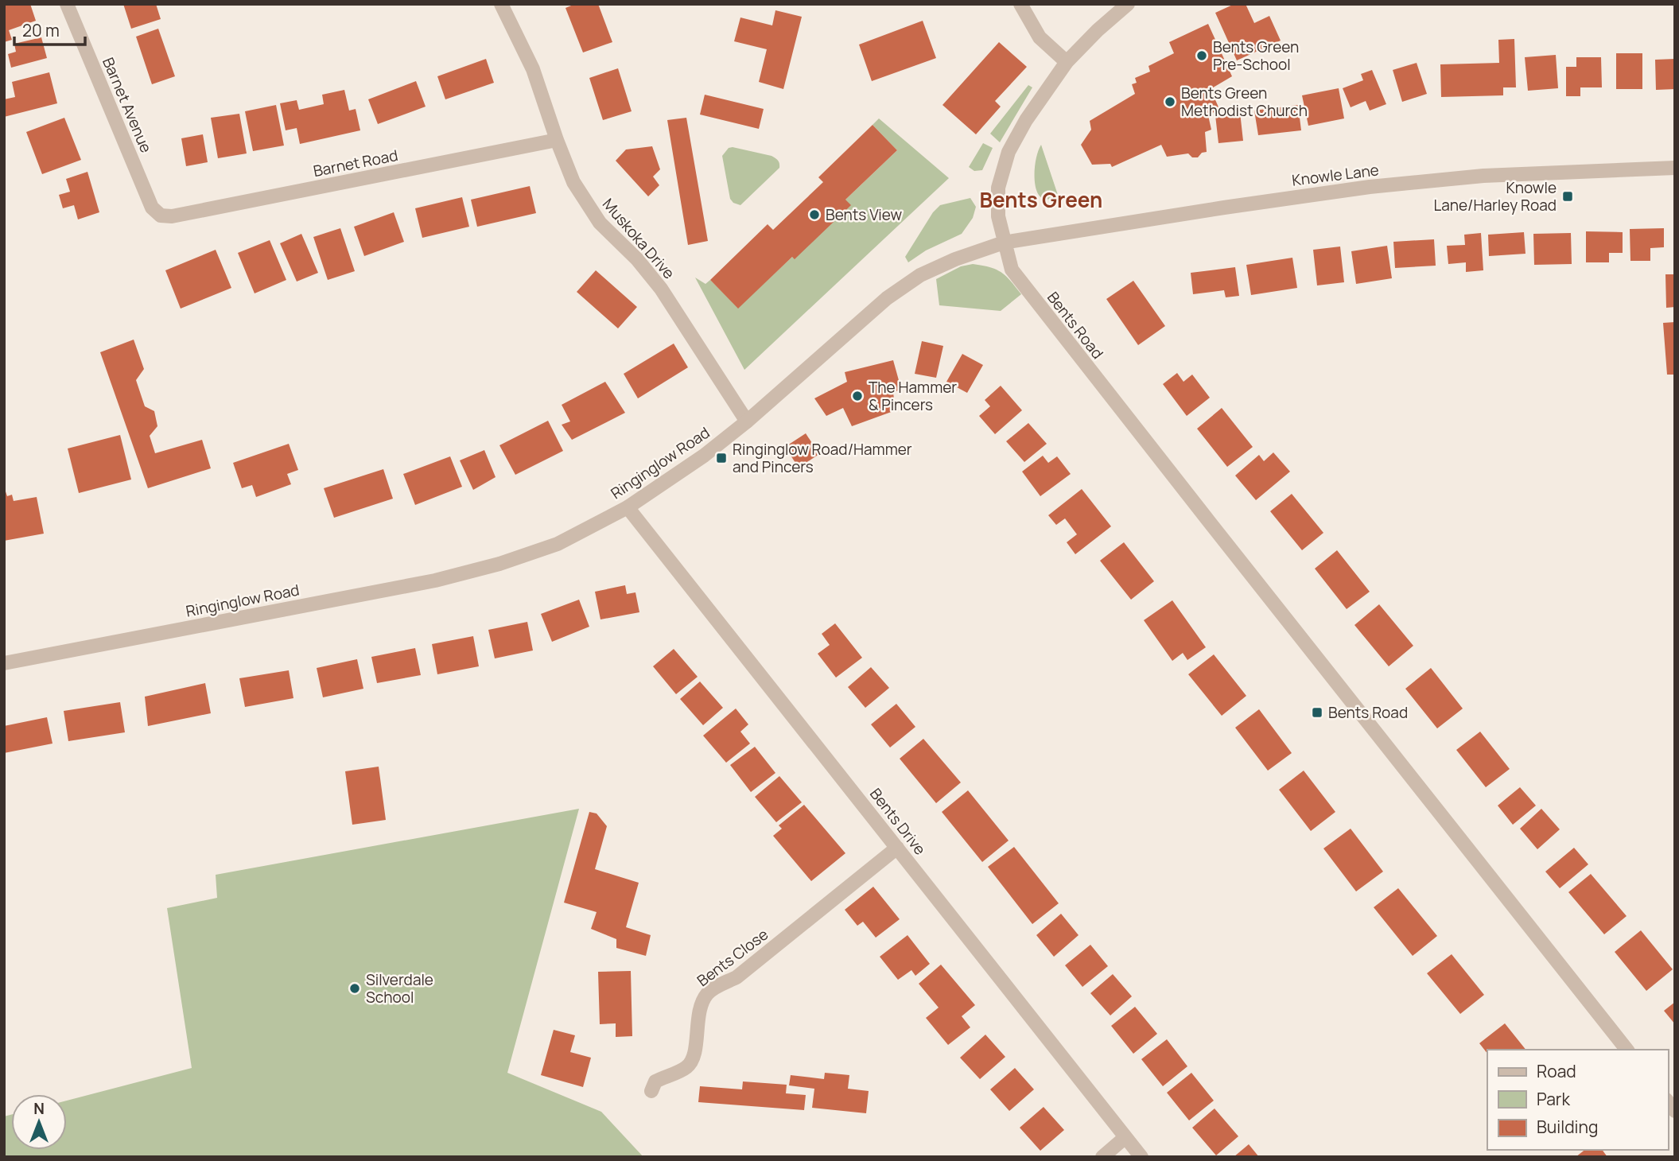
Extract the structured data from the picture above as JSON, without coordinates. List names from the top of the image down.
{
  "streets": {
    "street": [
      "Barnet Avenue",
      "Barnet Road",
      "Knowle Lane",
      "Muskoka Drive",
      "Bents Road",
      "Ringinglow Road",
      "Bents Drive",
      "Bents Close"
    ]
  },
  "crossings": [
    ["Barnet Avenue", "Barnet Road"],
    ["Barnet Road", "Muskoka Drive"],
    ["Knowle Lane", "Bents Road"],
    ["Knowle Lane", "Ringinglow Road"],
    ["Muskoka Drive", "Ringinglow Road"],
    ["Bents Road", "Ringinglow Road"],
    ["Ringinglow Road", "Bents Drive"],
    ["Bents Drive", "Bents Close"]
  ],
  "districts": ["Bents Green"],
  "places": {
    "other": [
      "Bents Green Pre-School",
      "Bents Green Methodist Church",
      "Bents View",
      "The Hammer & Pincers",
      "Silverdale School"
    ],
    "transit": ["Knowle Lane/Harley Road", "Ringinglow Road/Hammer and Pincers", "Bents Road"]
  },
  "legend": ["Road", "Park", "Building"],
  "scale_bar": "20 m",
  "north": "top"
}
